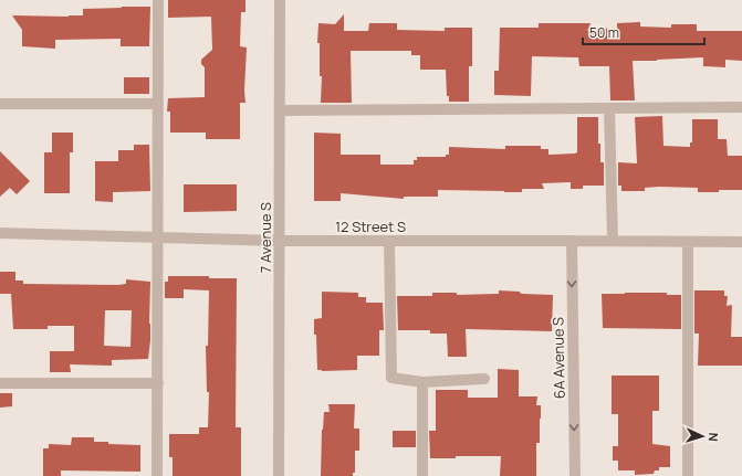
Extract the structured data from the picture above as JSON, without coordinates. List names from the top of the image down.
{
  "streets": {
    "street": ["12 Street S", "7 Avenue S", "6A Avenue S"]
  },
  "crossings": [
    ["12 Street S", "7 Avenue S"],
    ["12 Street S", "6A Avenue S"]
  ],
  "one_way": ["6A Avenue S"],
  "scale_bar": "50 m",
  "north": "right"
}
